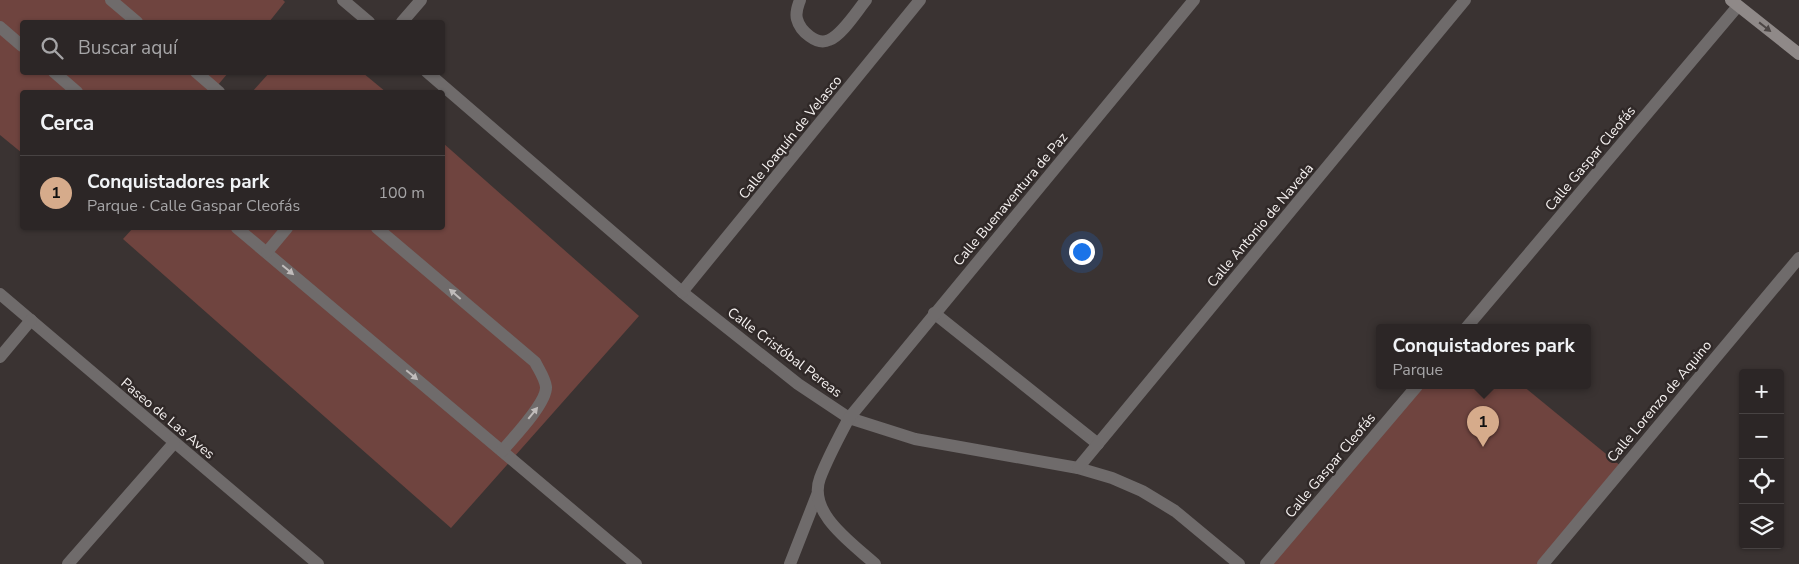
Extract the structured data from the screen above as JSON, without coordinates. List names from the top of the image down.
{
  "streets": {
    "street": [
      "Calle Joaquín de Velasco",
      "Calle Gaspar Cleofás",
      "Calle Buenaventura de Paz",
      "Calle Antonio de Naveda",
      "Calle Cristóbal Pereas",
      "Calle Lorenzo de Aquino",
      "Paseo de Las Aves"
    ]
  },
  "crossings": [
    ["Calle Joaquín de Velasco", "Calle Cristóbal Pereas"],
    ["Calle Buenaventura de Paz", "Calle Cristóbal Pereas"],
    ["Calle Antonio de Naveda", "Calle Cristóbal Pereas"]
  ],
  "page": {
    "search": "Buscar aquí",
    "heading": "Cerca",
    "list": [
      {
        "mark": "1",
        "name": "Conquistadores park",
        "note": "Parque · Calle Gaspar Cleofás",
        "value": "100 m"
      }
    ],
    "popup": ["Conquistadores park", "Parque"],
    "map_buttons": ["+", "−"],
    "pins": "1"
  }
}
